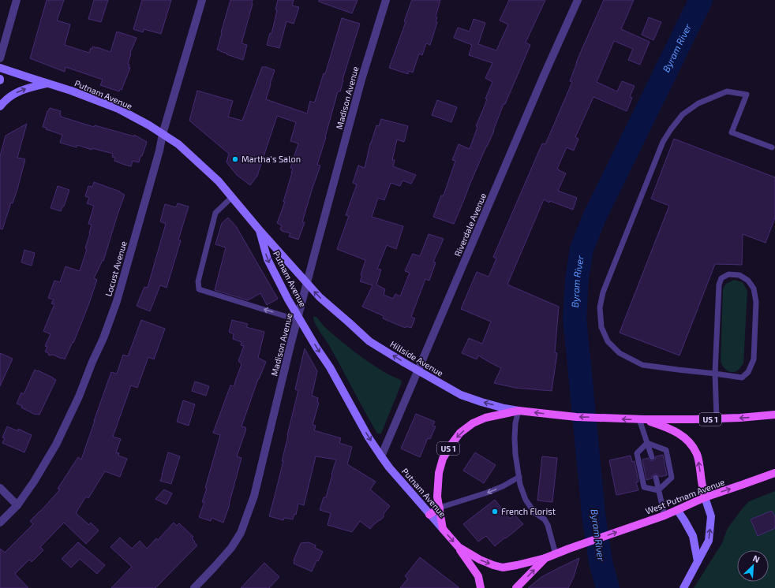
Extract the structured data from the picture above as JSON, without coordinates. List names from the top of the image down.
{
  "streets": {
    "main road": [
      "Putnam Avenue",
      "Hillside Avenue",
      "US 1",
      "West Putnam Avenue"
    ],
    "street": ["Madison Avenue", "Riverdale Avenue", "Locust Avenue"]
  },
  "crossings": [
    ["Putnam Avenue", "Madison Avenue"],
    ["Putnam Avenue", "Riverdale Avenue"],
    ["Putnam Avenue", "Locust Avenue"],
    ["Putnam Avenue", "Hillside Avenue"],
    ["Putnam Avenue", "West Putnam Avenue"],
    ["Madison Avenue", "Hillside Avenue"],
    ["Riverdale Avenue", "Hillside Avenue"],
    ["Hillside Avenue", "US 1"]
  ],
  "one_way": ["Hillside Avenue", "West Putnam Avenue"],
  "water": ["Byram River"],
  "places": ["Martha's Salon", "French Florist"],
  "north": "top right"
}
